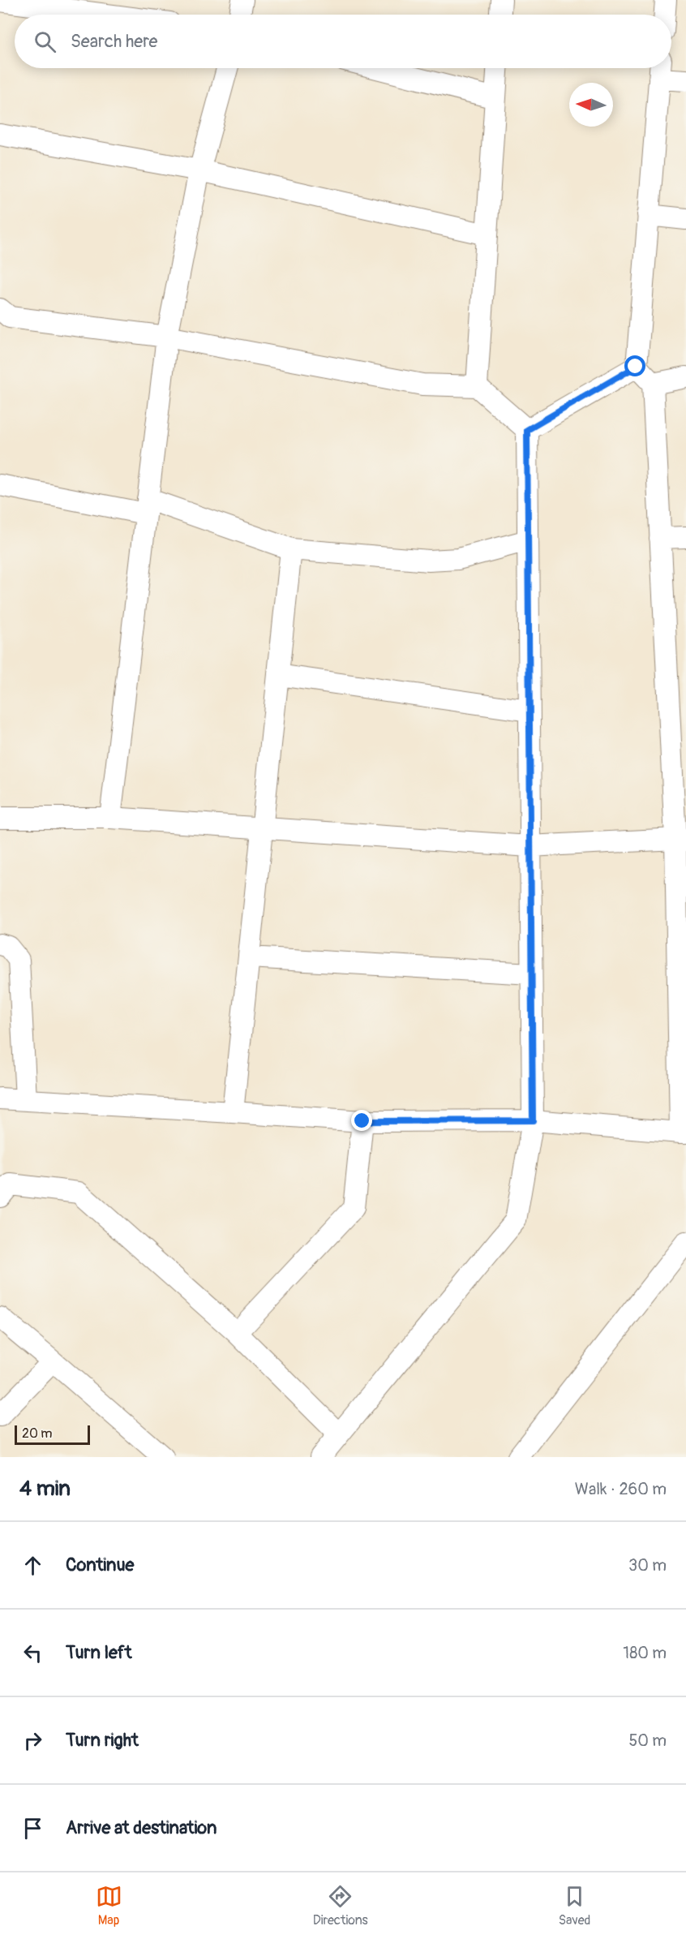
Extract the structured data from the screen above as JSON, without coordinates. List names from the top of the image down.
{
  "scale_bar": "20 m",
  "north": "left",
  "page": {
    "search": "Search here",
    "scale": "20 m",
    "heading": ["4 min", "Walk · 260 m"],
    "list": [
      ["Continue", "30 m"],
      ["Turn left", "180 m"],
      ["Turn right", "50 m"],
      "Arrive at destination"
    ],
    "nav": ["Map", "Directions", "Saved"]
  }
}
